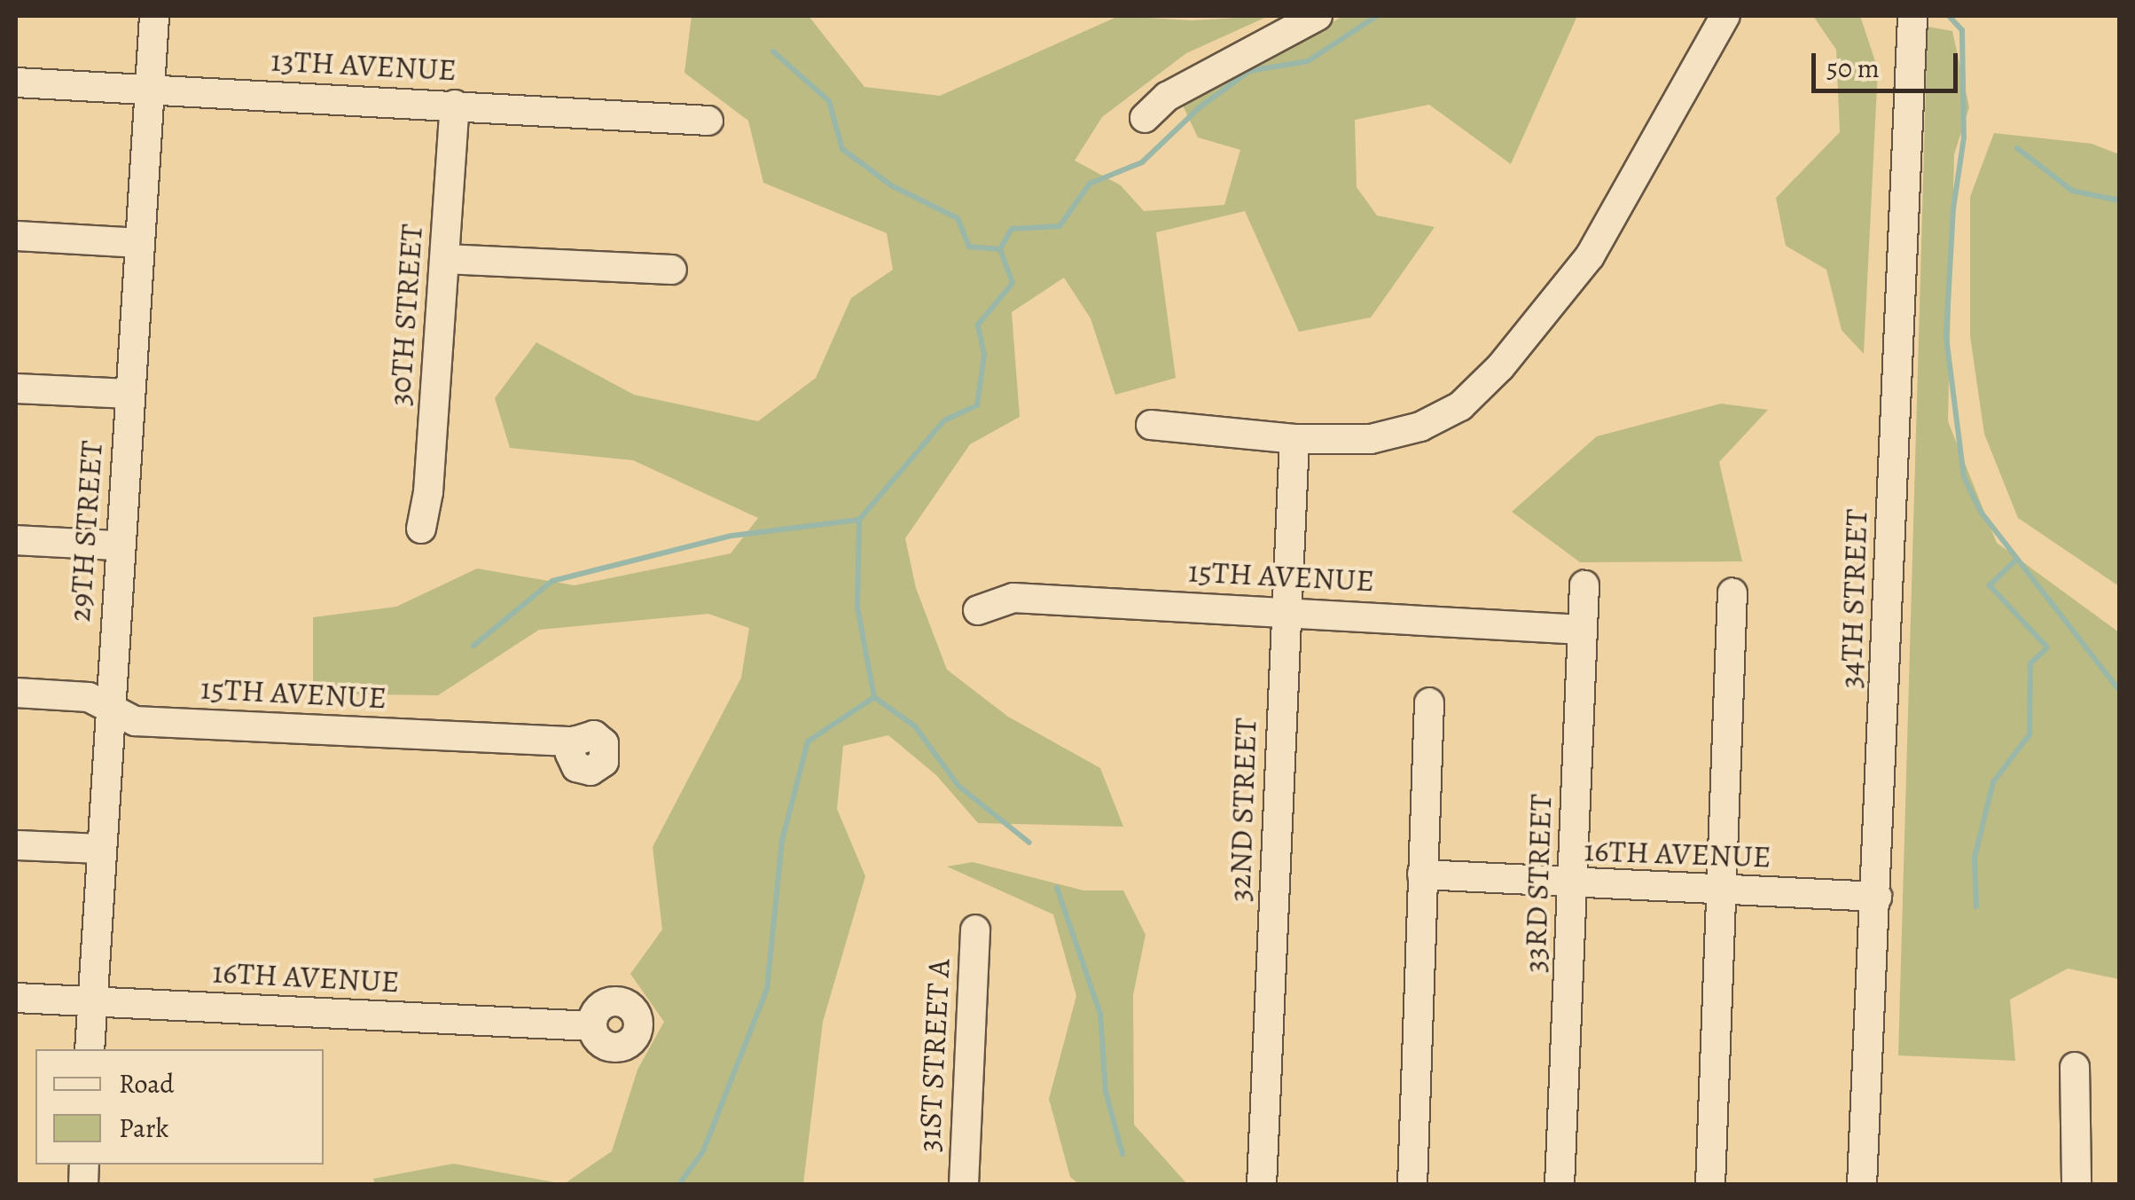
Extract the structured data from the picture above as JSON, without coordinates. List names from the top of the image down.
{
  "streets": {
    "street": [
      "13TH AVENUE",
      "30TH STREET",
      "29TH STREET",
      "15TH AVENUE",
      "34TH STREET",
      "32ND STREET",
      "16TH AVENUE",
      "33RD STREET",
      "31ST STREET A"
    ]
  },
  "crossings": [
    ["13TH AVENUE", "30TH STREET"],
    ["13TH AVENUE", "29TH STREET"],
    ["29TH STREET", "15TH AVENUE"],
    ["29TH STREET", "16TH AVENUE"],
    ["15TH AVENUE", "32ND STREET"],
    ["15TH AVENUE", "33RD STREET"],
    ["34TH STREET", "16TH AVENUE"],
    ["16TH AVENUE", "33RD STREET"]
  ],
  "legend": ["Road", "Park"],
  "scale_bar": "50 m"
}
